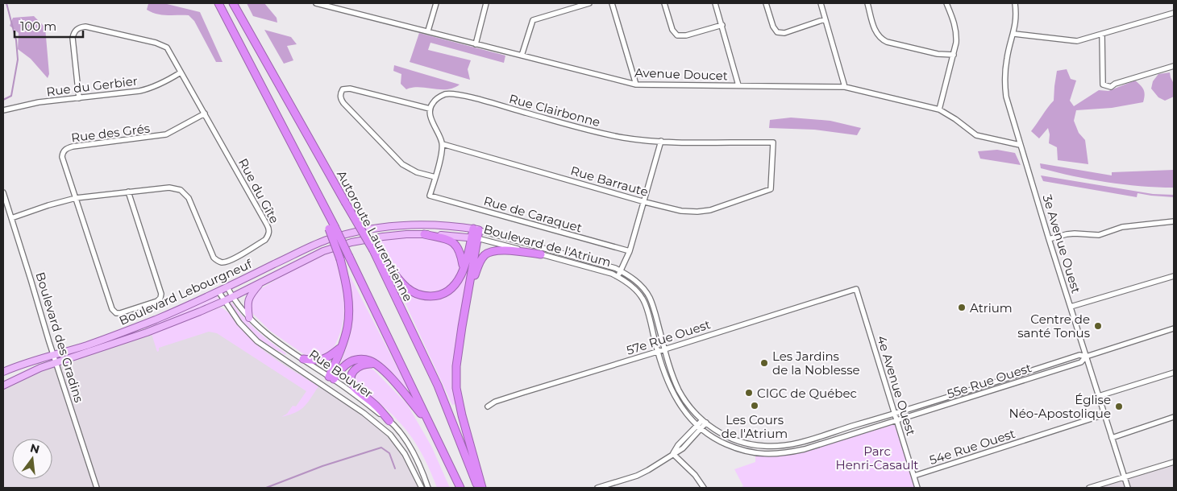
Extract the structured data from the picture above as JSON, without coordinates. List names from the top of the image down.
{
  "streets": {
    "highway": ["Autoroute Laurentienne"],
    "main road": ["Boulevard de l'Atrium", "Boulevard Lebourgneuf"],
    "street": [
      "Avenue Doucet",
      "Rue du Gerbier",
      "Rue Clairbonne",
      "Rue des Grés",
      "Rue Barraute",
      "Rue du Gîte",
      "Rue de Caraquet",
      "3e Avenue Ouest",
      "Boulevard des Gradins",
      "57e Rue Ouest",
      "Rue Bouvier",
      "55e Rue Ouest",
      "4e Avenue Ouest",
      "54e Rue Ouest"
    ]
  },
  "crossings": [
    ["Avenue Doucet", "3e Avenue Ouest"],
    ["Rue du Gerbier", "Rue du Gîte"],
    ["Rue Clairbonne", "Rue Barraute"],
    ["Rue des Grés", "Rue du Gîte"],
    ["Rue du Gîte", "Boulevard des Gradins"],
    ["3e Avenue Ouest", "55e Rue Ouest"],
    ["3e Avenue Ouest", "54e Rue Ouest"],
    ["Boulevard de l'Atrium", "Boulevard Lebourgneuf"],
    ["Boulevard de l'Atrium", "57e Rue Ouest"],
    ["Boulevard de l'Atrium", "55e Rue Ouest"],
    ["Boulevard de l'Atrium", "4e Avenue Ouest"],
    ["Boulevard Lebourgneuf", "Boulevard des Gradins"],
    ["Boulevard Lebourgneuf", "Rue Bouvier"],
    ["57e Rue Ouest", "4e Avenue Ouest"],
    ["55e Rue Ouest", "4e Avenue Ouest"],
    ["4e Avenue Ouest", "54e Rue Ouest"]
  ],
  "parks": ["Parc Henri-Casault"],
  "places": [
    "Atrium",
    "Centre de santé Tonus",
    "Les Jardins de la Noblesse",
    "CIGC de Québec",
    "Les Cours de l'Atrium",
    "Église Néo-Apostolique"
  ],
  "scale_bar": "100 m",
  "north": "top"
}
